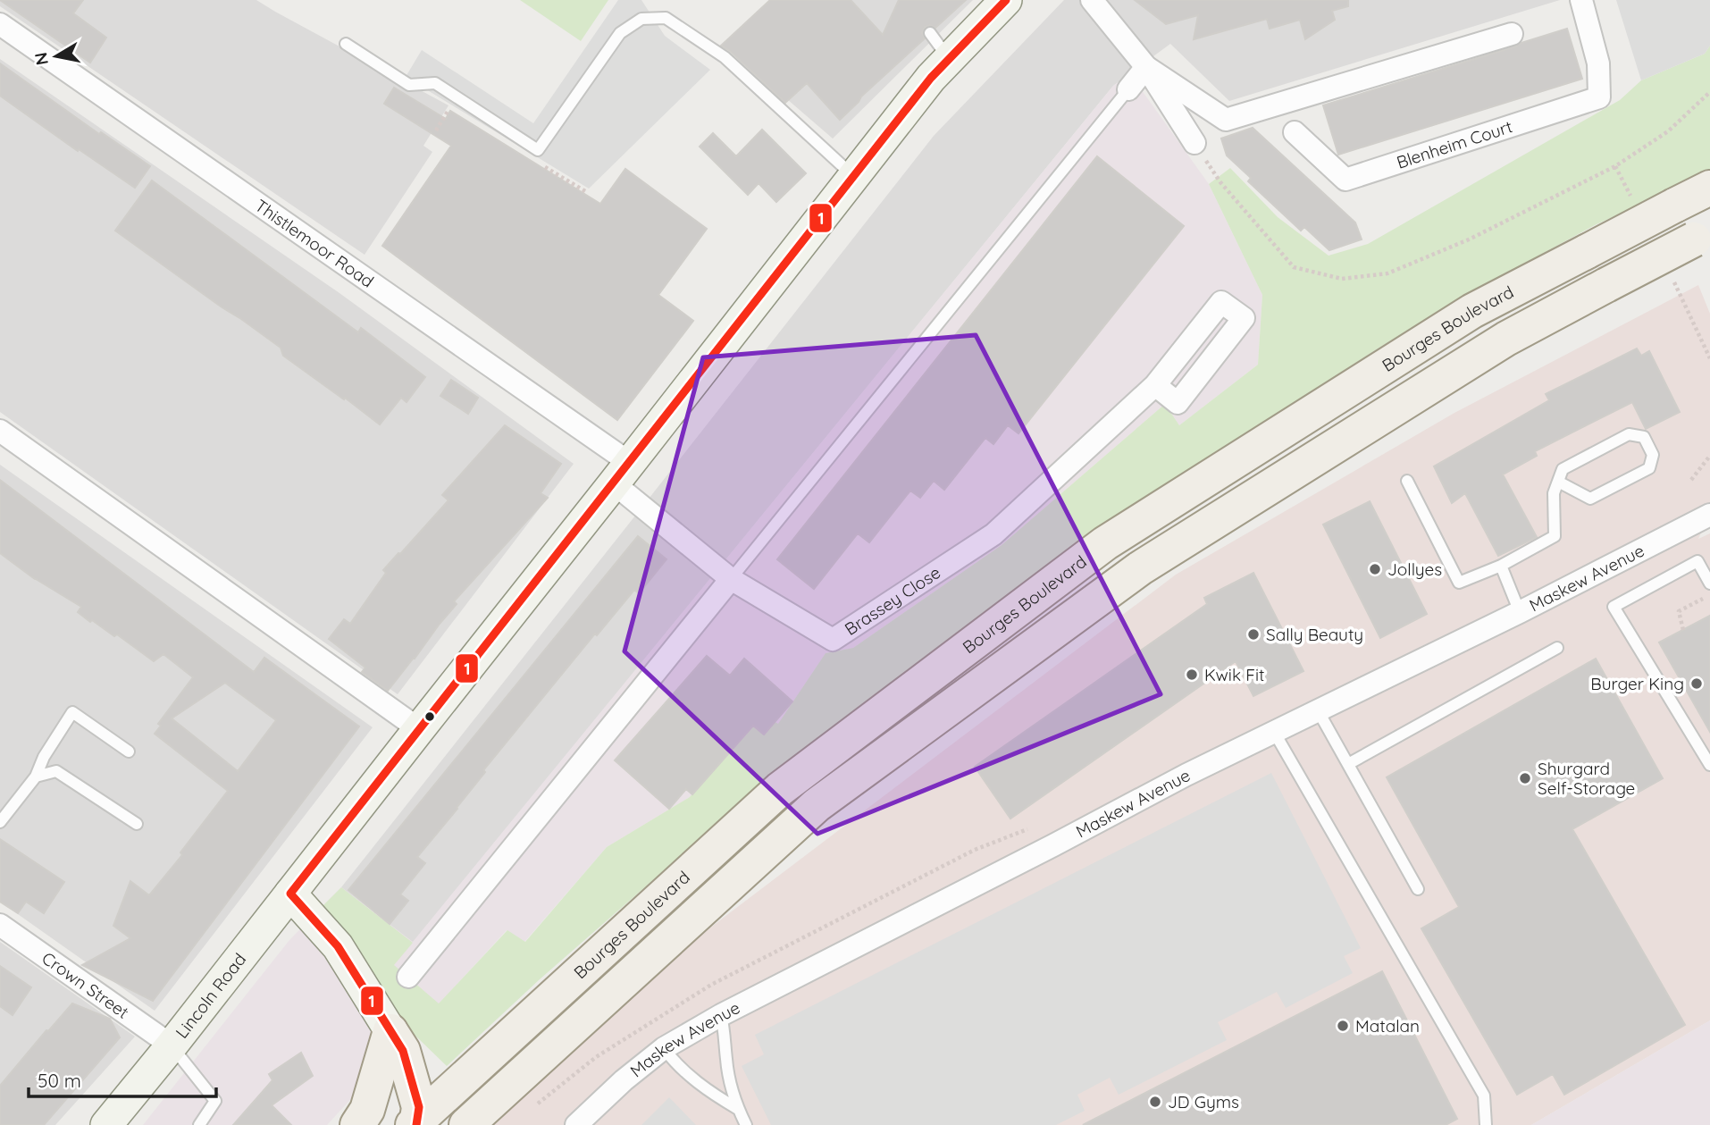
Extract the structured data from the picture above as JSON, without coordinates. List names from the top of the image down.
{
  "streets": {
    "main road": ["Bourges Boulevard"],
    "street": [
      "Blenheim Court",
      "Thistlemoor Road",
      "Maskew Avenue",
      "Brassey Close",
      "Crown Street",
      "Lincoln Road"
    ]
  },
  "crossings": [
    ["Thistlemoor Road", "Brassey Close"],
    ["Thistlemoor Road", "Lincoln Road"],
    ["Brassey Close", "Lincoln Road"],
    ["Crown Street", "Lincoln Road"]
  ],
  "places": [
    "Jollyes",
    "Sally Beauty",
    "Kwik Fit",
    "Burger King",
    "Shurgard Self-Storage",
    "Matalan",
    "JD Gyms"
  ],
  "lines": ["transit line 1"],
  "scale_bar": "50 m",
  "north": "left"
}
